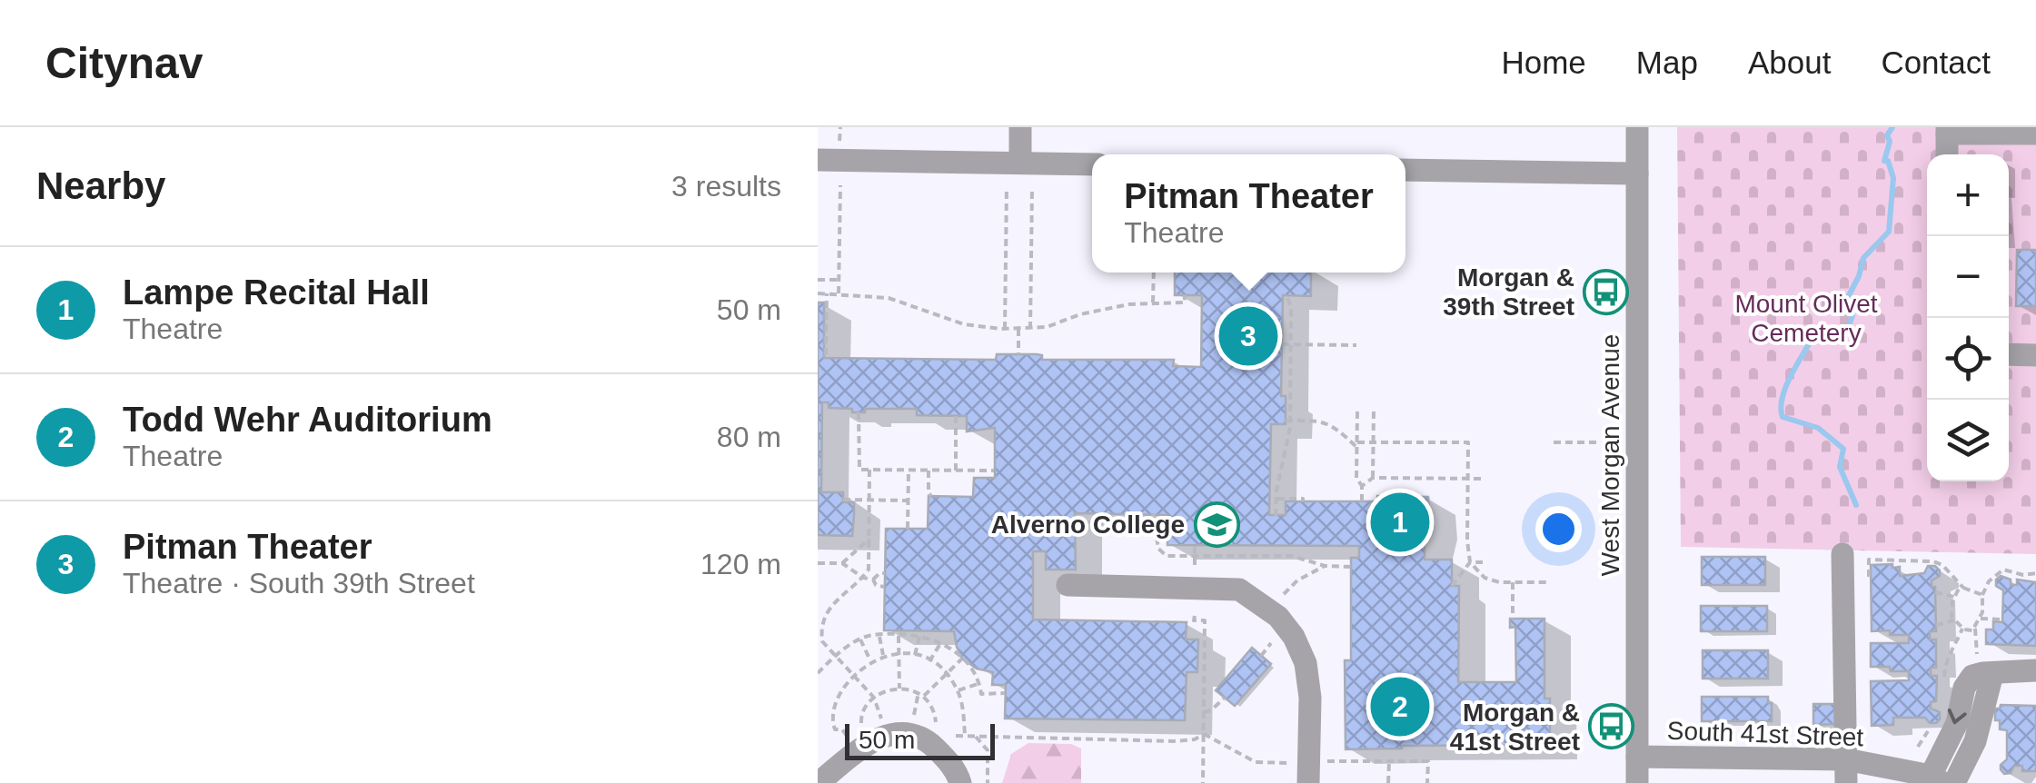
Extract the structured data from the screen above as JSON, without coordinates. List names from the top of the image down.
{
  "streets": {
    "street": ["West Morgan Avenue", "South 41st Street"]
  },
  "crossings": [
    ["West Morgan Avenue", "South 41st Street"]
  ],
  "parks": ["Mount Olivet Cemetery"],
  "places": {
    "bus stop": ["Morgan & 39th Street", "Morgan & 41st Street"],
    "school or university": ["Alverno College"]
  },
  "scale_bar": "50 m",
  "page": {
    "header": "Citynav",
    "nav": [
      "Home",
      "Map",
      "About",
      "Contact"
    ],
    "heading": ["Nearby", "3 results"],
    "map_buttons": ["+", "−"],
    "popup": ["Pitman Theater", "Theatre"],
    "list": [
      {
        "mark": "1",
        "name": "Lampe Recital Hall",
        "note": "Theatre",
        "value": "50 m"
      },
      {
        "mark": "2",
        "name": "Todd Wehr Auditorium",
        "note": "Theatre",
        "value": "80 m"
      },
      {
        "mark": "3",
        "name": "Pitman Theater",
        "note": "Theatre · South 39th Street",
        "value": "120 m"
      }
    ],
    "pins": ["3", "1", "2"],
    "scale": "50 m"
  }
}
